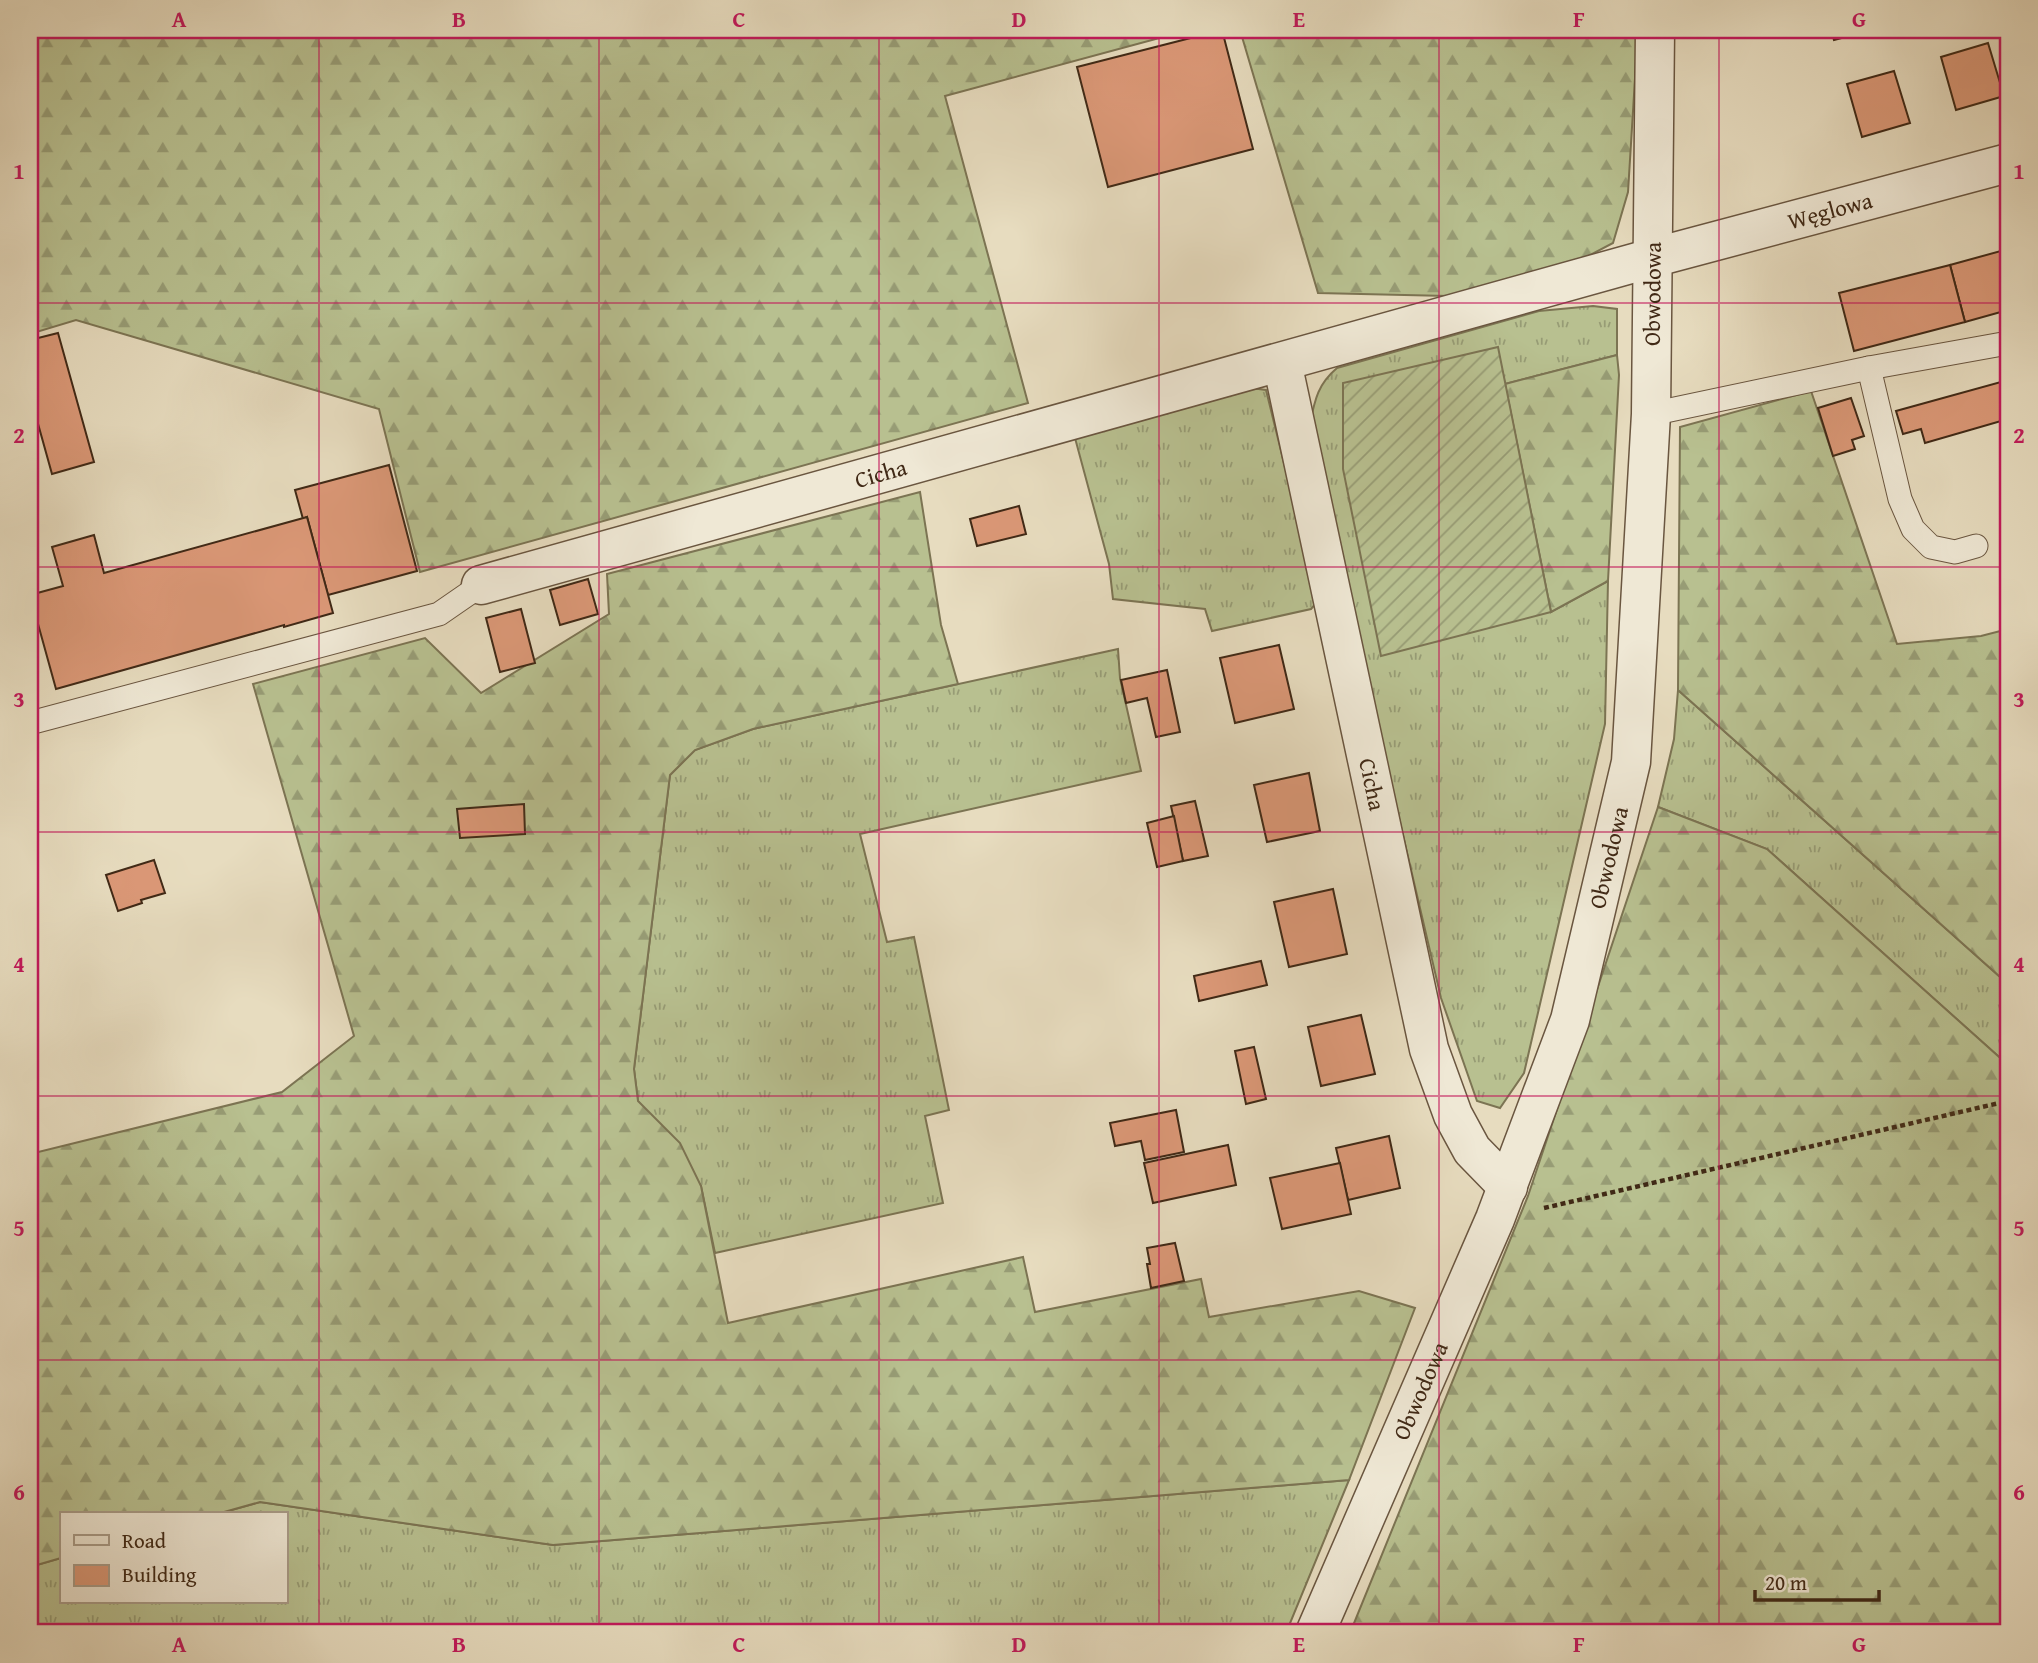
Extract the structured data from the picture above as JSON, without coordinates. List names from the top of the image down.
{
  "streets": {
    "street": ["Węglowa", "Obwodowa", "Cicha"]
  },
  "crossings": [
    ["Węglowa", "Obwodowa"],
    ["Węglowa", "Cicha"],
    ["Obwodowa", "Cicha"]
  ],
  "legend": ["Road", "Building"],
  "scale_bar": "20 m",
  "grid": {
    "columns": [
      "A",
      "B",
      "C",
      "D",
      "E",
      "F",
      "G"
    ],
    "rows": [
      "1",
      "2",
      "3",
      "4",
      "5",
      "6"
    ]
  }
}
